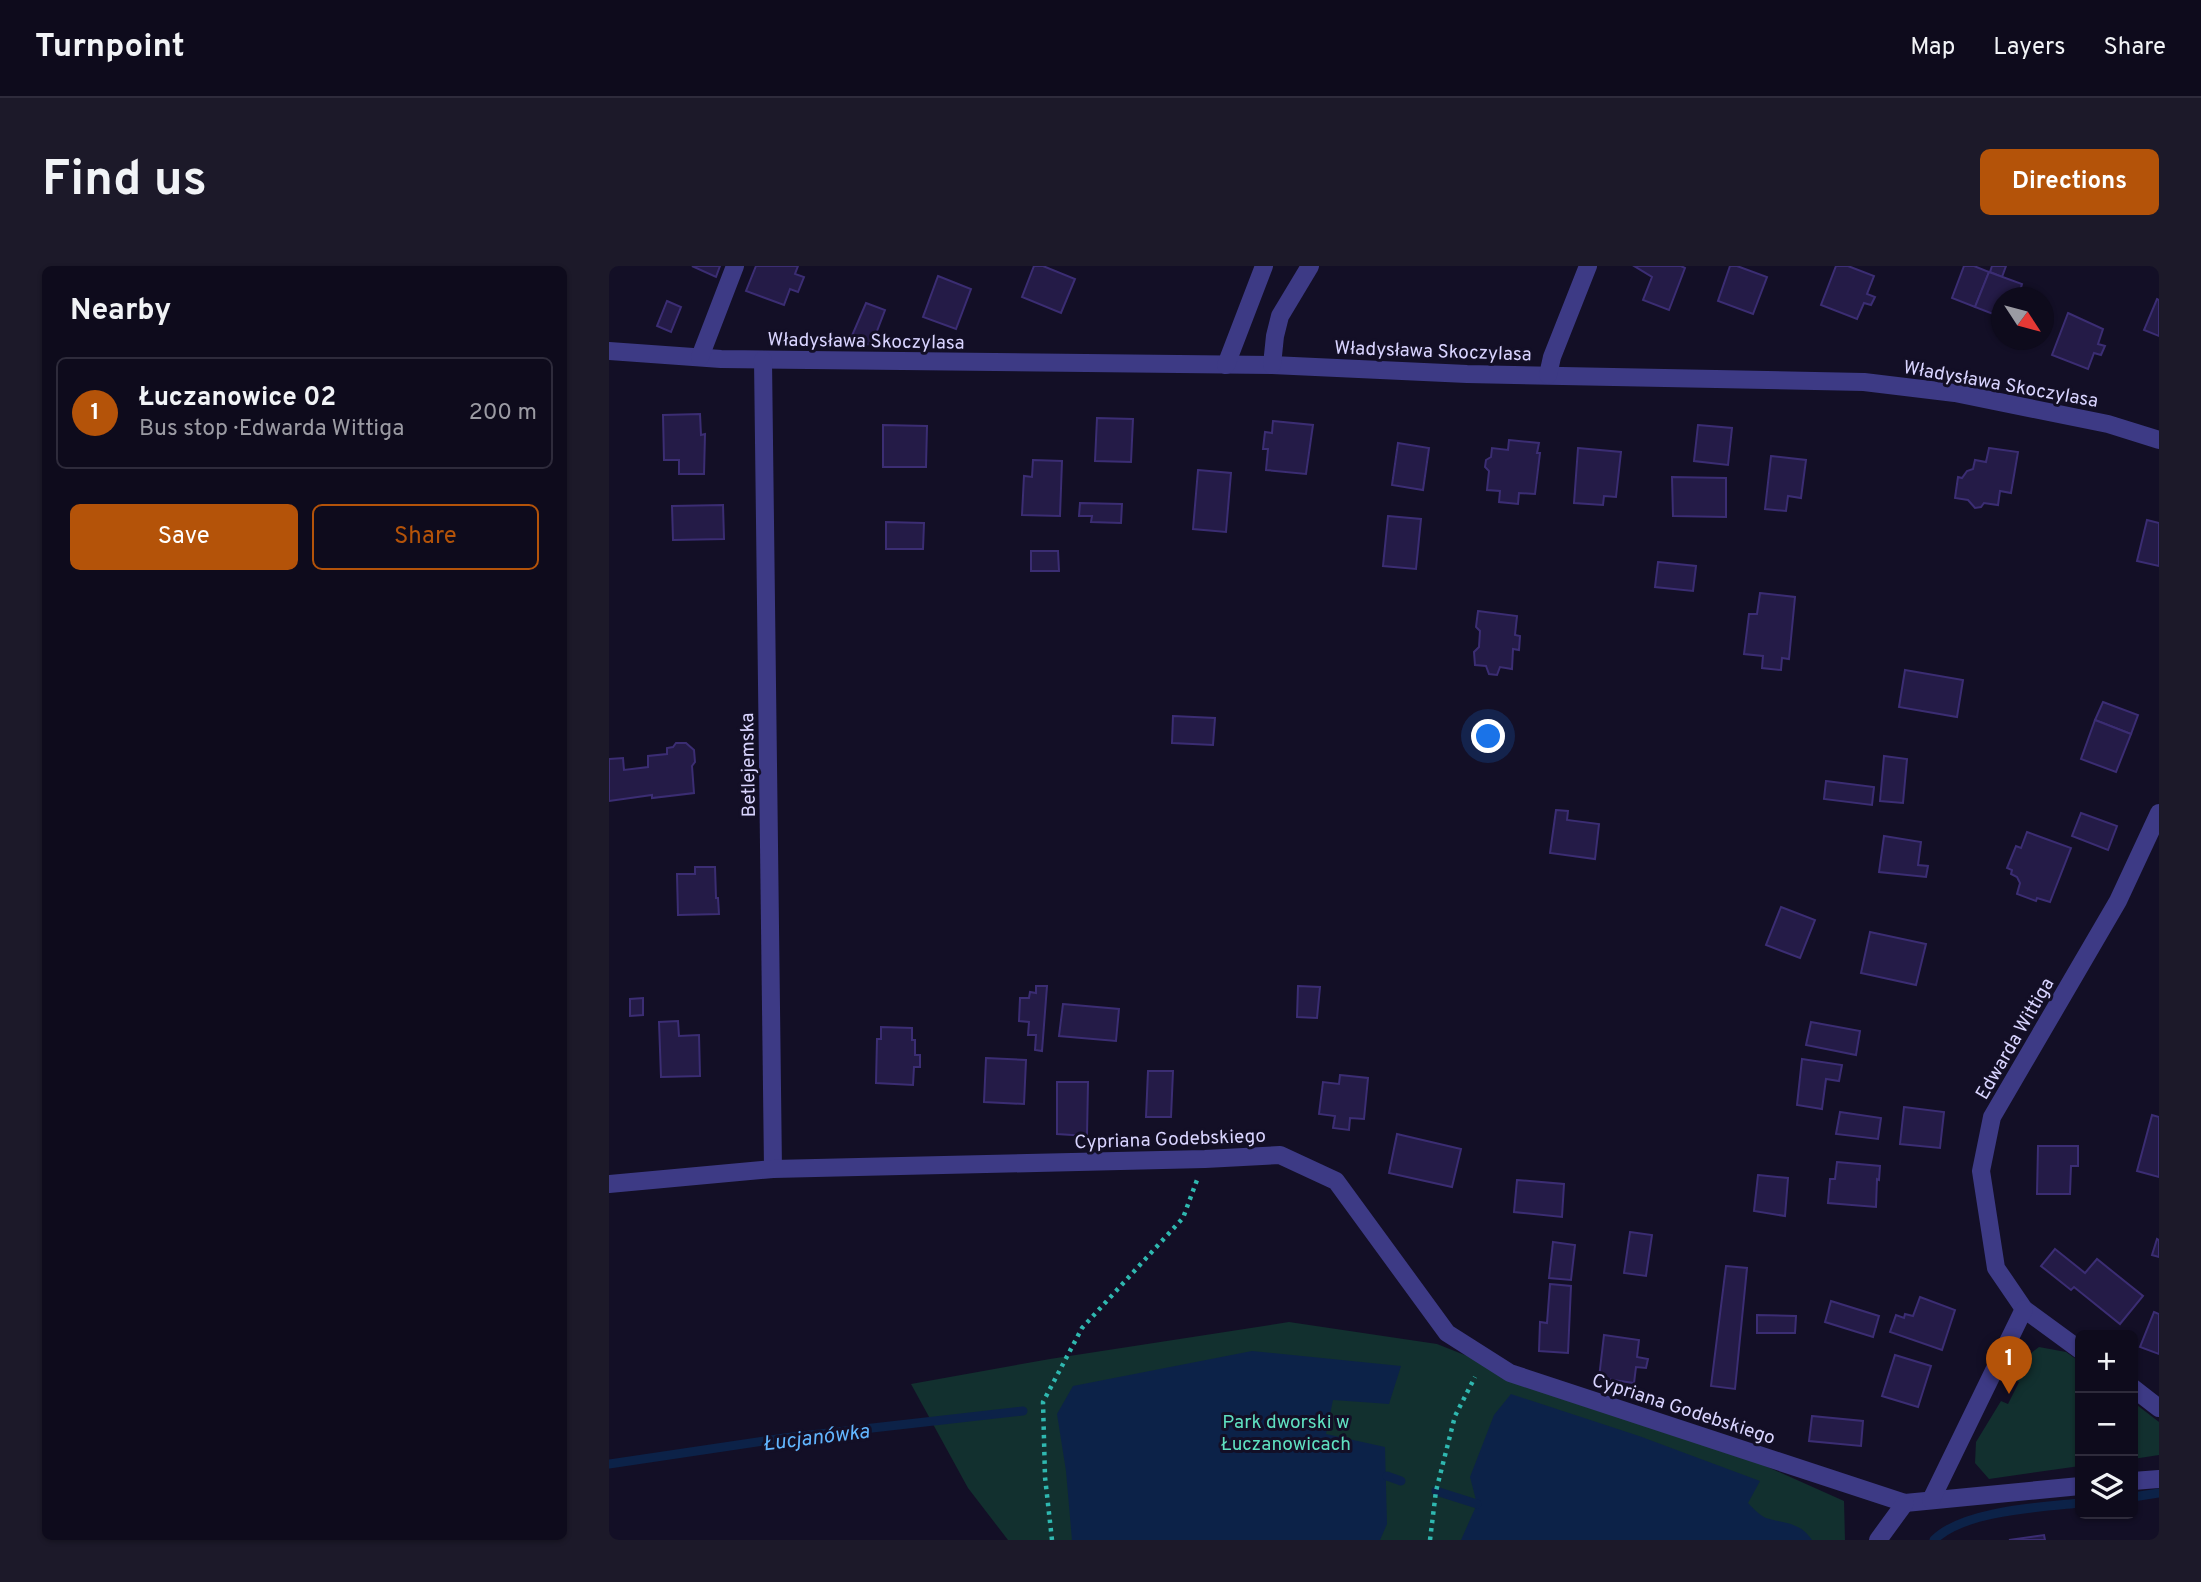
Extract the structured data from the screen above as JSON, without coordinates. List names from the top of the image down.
{
  "streets": {
    "street": [
      "Władysława Skoczylasa",
      "Betlejemska",
      "Edwarda Wittiga",
      "Cypriana Godebskiego"
    ]
  },
  "crossings": [
    ["Władysława Skoczylasa", "Betlejemska"],
    ["Betlejemska", "Cypriana Godebskiego"]
  ],
  "water": ["Łucjanówka"],
  "parks": ["Park dworski w Łuczanowicach"],
  "north": "bottom right",
  "page": {
    "header": "Turnpoint",
    "nav": ["Map", "Layers", "Share"],
    "buttons": [
      "Directions",
      ["Save", "Share"]
    ],
    "title": "Find us",
    "heading": "Nearby",
    "list": [
      {
        "mark": "1",
        "name": "Łuczanowice 02",
        "note": "Bus stop · Edwarda Wittiga",
        "value": "200 m"
      }
    ],
    "map_buttons": ["+", "−"],
    "pins": "1"
  }
}
